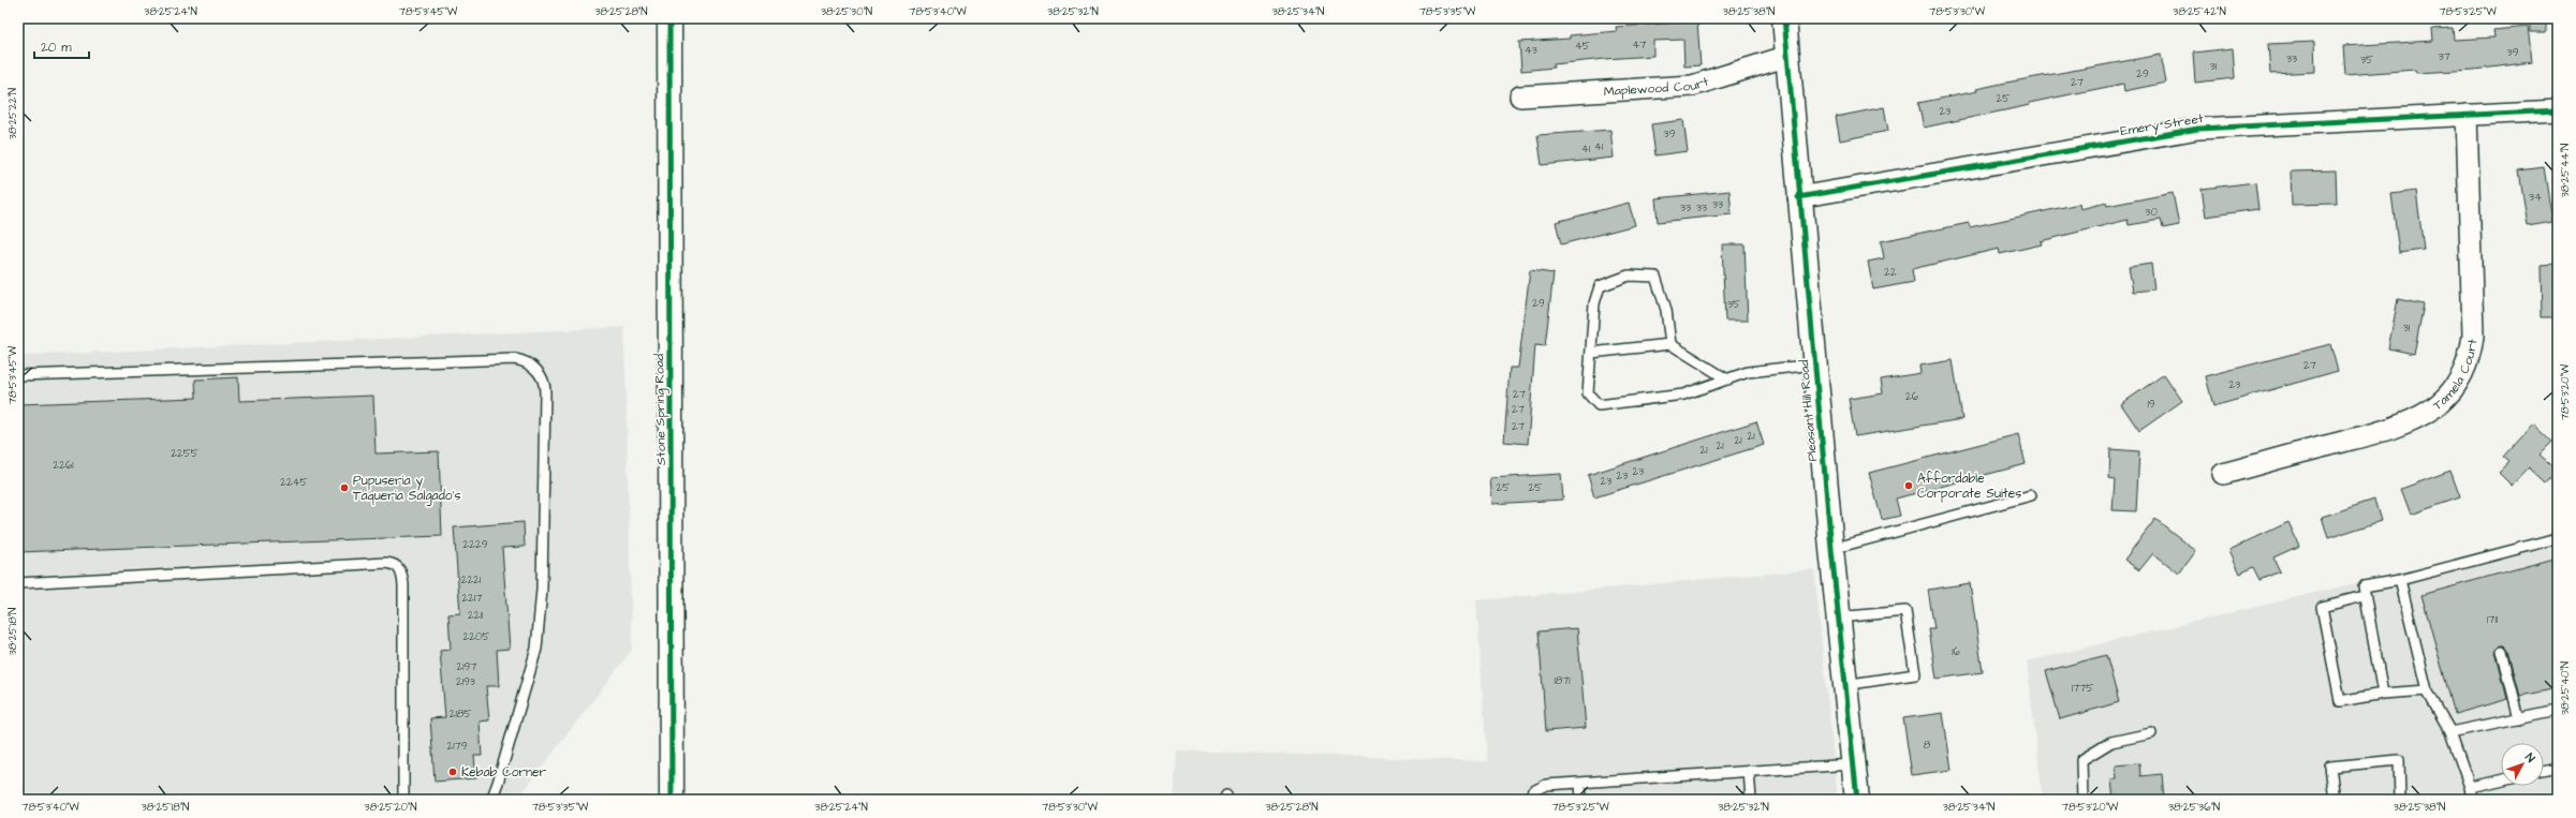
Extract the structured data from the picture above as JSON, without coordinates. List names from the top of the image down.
{
  "streets": {
    "street": [
      "Maplewood Court",
      "Emery Street",
      "Tamela Court",
      "Stone Spring Road",
      "Pleasant Hill Road"
    ]
  },
  "crossings": [
    ["Maplewood Court", "Pleasant Hill Road"],
    ["Emery Street", "Tamela Court"],
    ["Emery Street", "Pleasant Hill Road"]
  ],
  "places": ["Affordable Corporate Suites", "Pupuseria y Taqueria Salgado's", "Kebab Corner"],
  "house_numbers": [
    "47",
    "45",
    "43",
    "39",
    "37",
    "33",
    "35",
    "31",
    "29",
    "27",
    "25",
    "23",
    "39",
    "41",
    "41",
    "34",
    "33",
    "33",
    "33",
    "30",
    "22",
    "29",
    "35",
    "31",
    "27",
    "23",
    "27",
    "26",
    "19",
    "27",
    "27",
    "21",
    "21",
    "21",
    "21",
    "2255",
    "2261",
    "23",
    "23",
    "23",
    "2245",
    "25",
    "25",
    "2229",
    "2221",
    "2217",
    "2211",
    "1711",
    "2205",
    "16",
    "2197",
    "1871",
    "2193",
    "1775",
    "2185",
    "8",
    "2179"
  ],
  "scale_bar": "20 m",
  "north": "top right",
  "coordinates": [
    "38°25'24\"N",
    "78°53'45\"W",
    "38°25'28\"N",
    "38°25'30\"N",
    "78°53'40\"W",
    "38°25'32\"N",
    "38°25'34\"N",
    "78°53'35\"W",
    "38°25'38\"N",
    "78°53'30\"W",
    "38°25'42\"N",
    "78°53'25\"W",
    "38°25'22\"N",
    "38°25'44\"N",
    "78°53'20\"W",
    "38°25'18\"N",
    "38°25'40\"N",
    "38°25'20\"N",
    "38°25'36\"N"
  ]
}
